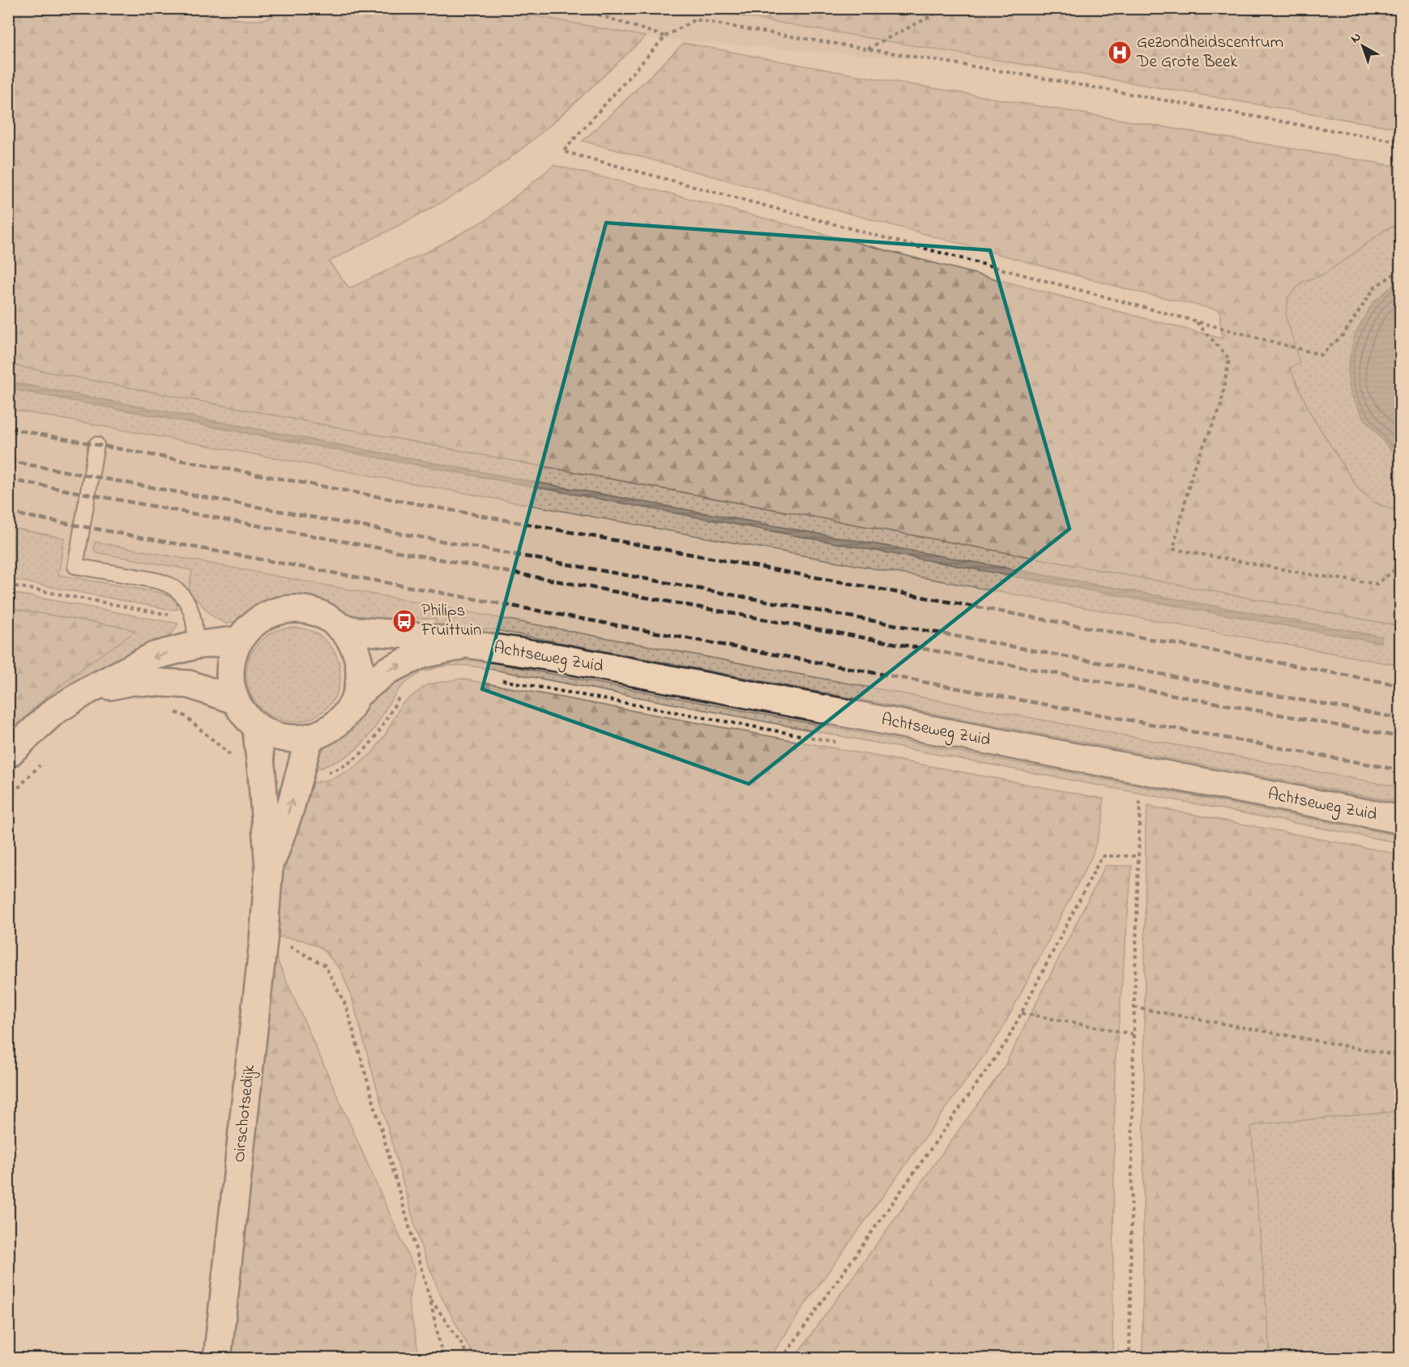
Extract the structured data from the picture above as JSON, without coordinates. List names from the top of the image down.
{
  "streets": {
    "street": ["Achtseweg Zuid", "Oirschotsedijk"]
  },
  "crossings": [
    ["Achtseweg Zuid", "Oirschotsedijk"]
  ],
  "places": {
    "hospital": ["Gezondheidscentrum De Grote Beek"],
    "bus stop": ["Philips Fruittuin"]
  },
  "north": "top left"
}
